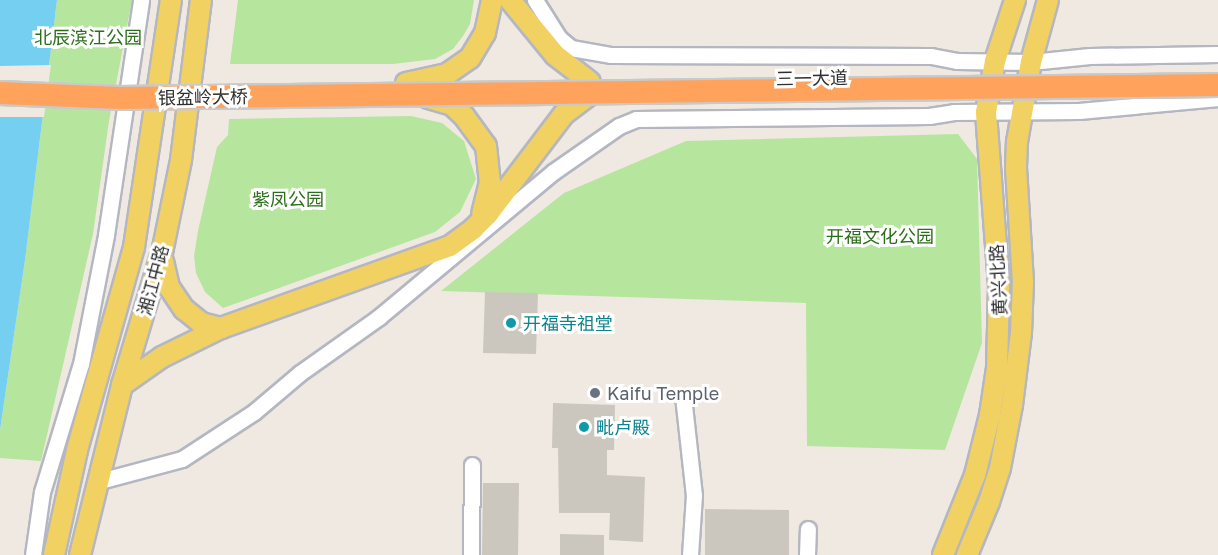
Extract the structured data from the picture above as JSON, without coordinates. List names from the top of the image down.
{
  "streets": {
    "highway": ["三一大道", "银盆岭大桥"],
    "main road": ["湘江中路", "黄兴北路"]
  },
  "crossings": [
    ["三一大道", "银盆岭大桥"]
  ],
  "parks": ["北辰滨江公园", "紫凤公园", "开福文化公园"],
  "places": ["开福寺祖堂", "Kaifu Temple", "毗卢殿"]
}
